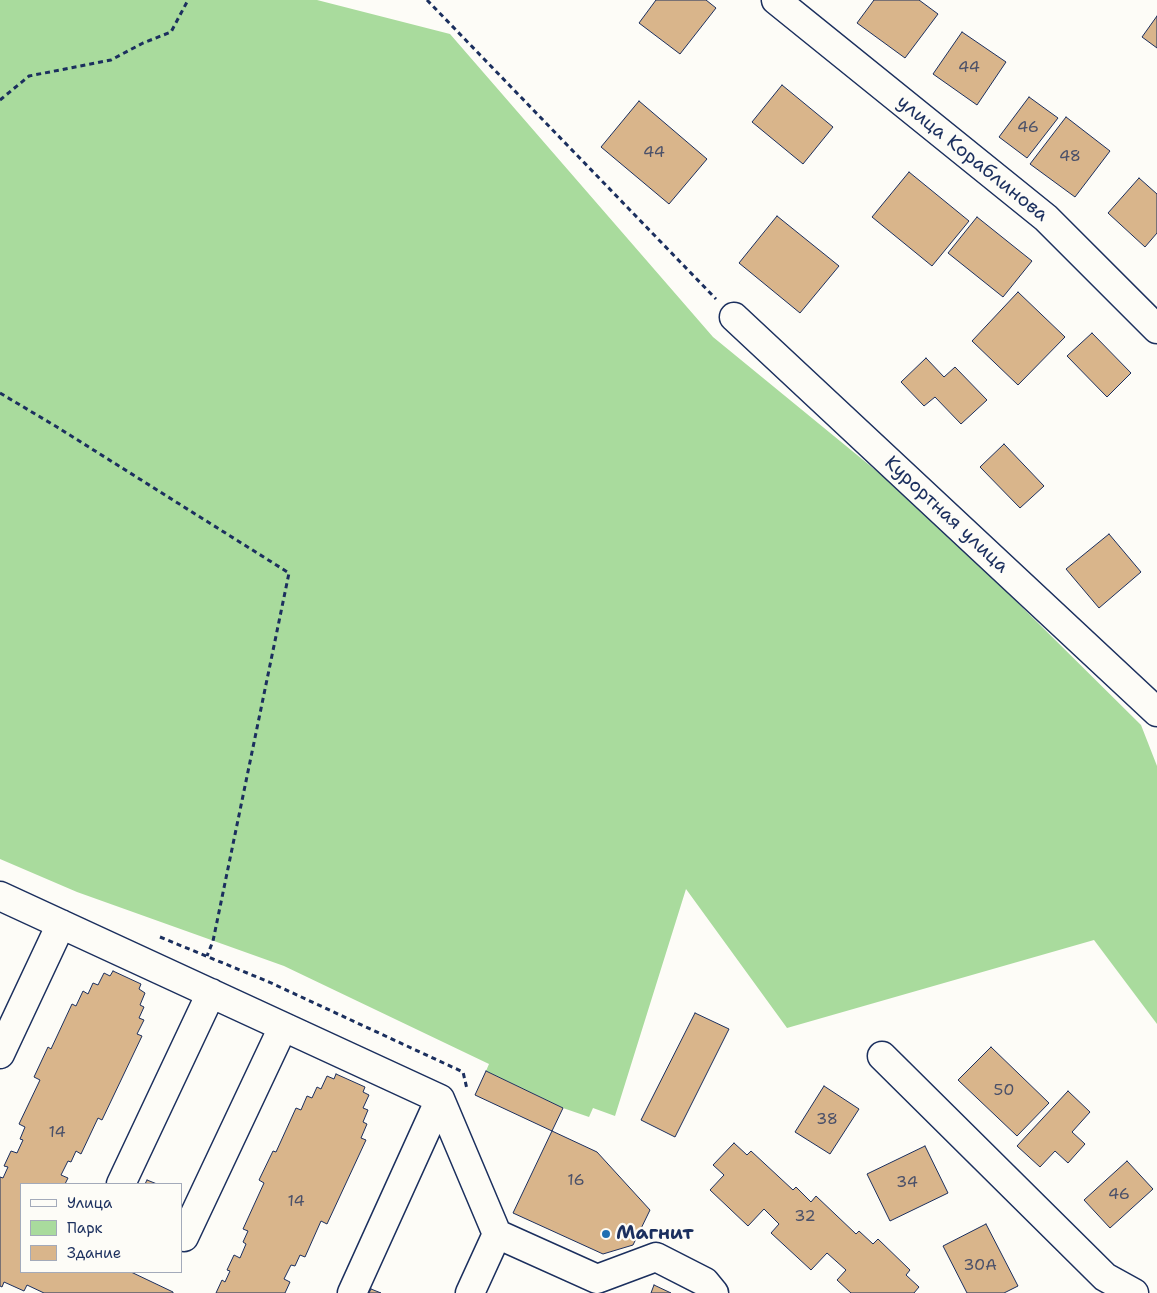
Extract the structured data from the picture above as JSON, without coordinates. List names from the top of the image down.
{
  "streets": {
    "street": ["улица Кораблинова", "Курортная улица"]
  },
  "places": ["Магнит"],
  "house_numbers": [
    "44",
    "46",
    "44",
    "48",
    "50",
    "38",
    "14",
    "16",
    "34",
    "46",
    "14",
    "32",
    "30А"
  ],
  "legend": ["Улица", "Парк", "Здание"]
}
